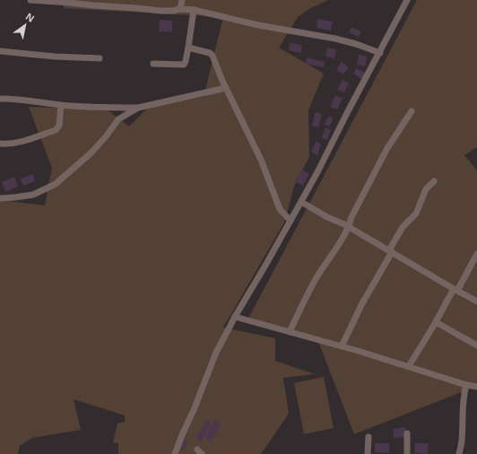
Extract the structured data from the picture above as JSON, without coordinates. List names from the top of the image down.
{
  "north": "top right"
}
